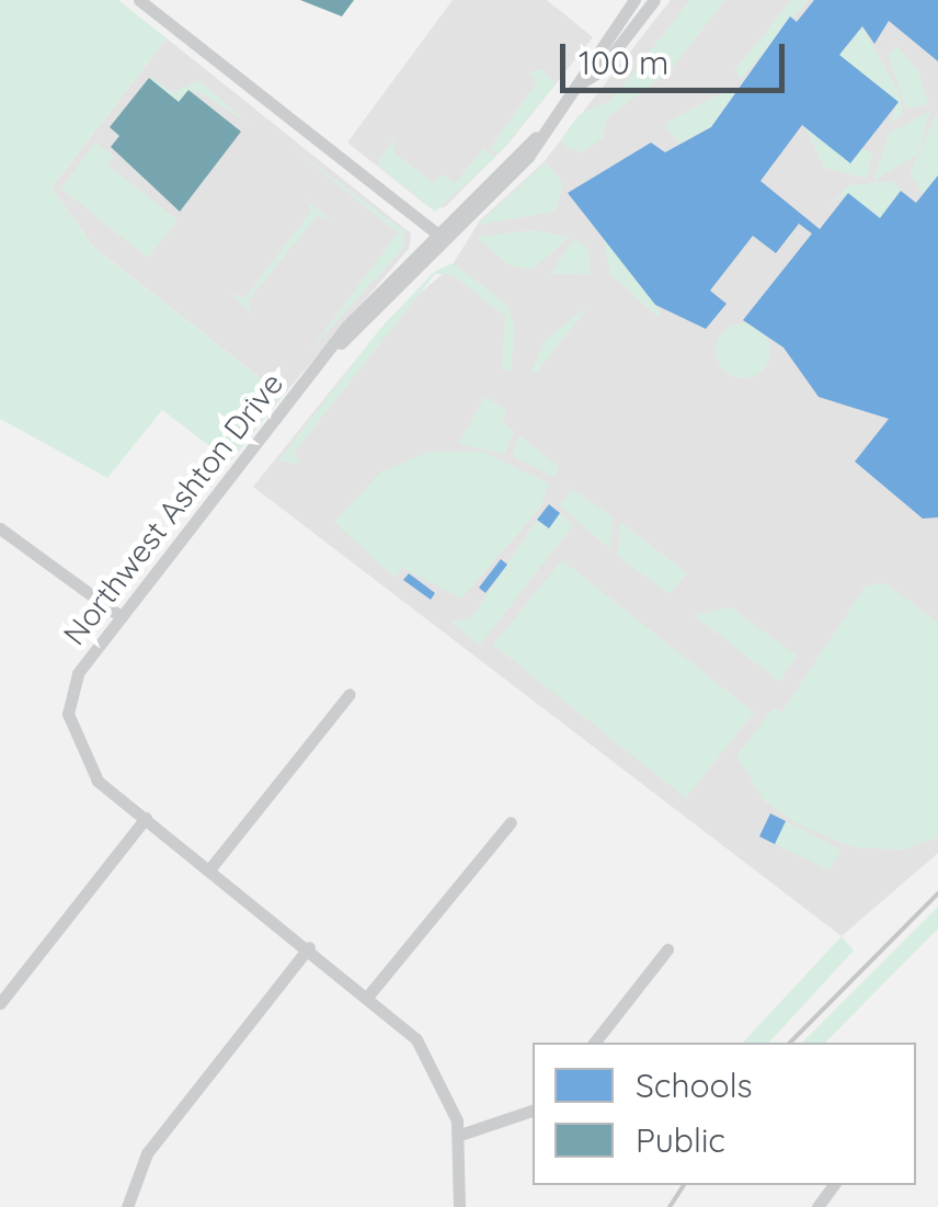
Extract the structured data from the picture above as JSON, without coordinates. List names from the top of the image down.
{
  "streets": {
    "street": ["Northwest Ashton Drive"]
  },
  "legend": ["Schools", "Public"],
  "scale_bar": "100 m"
}
